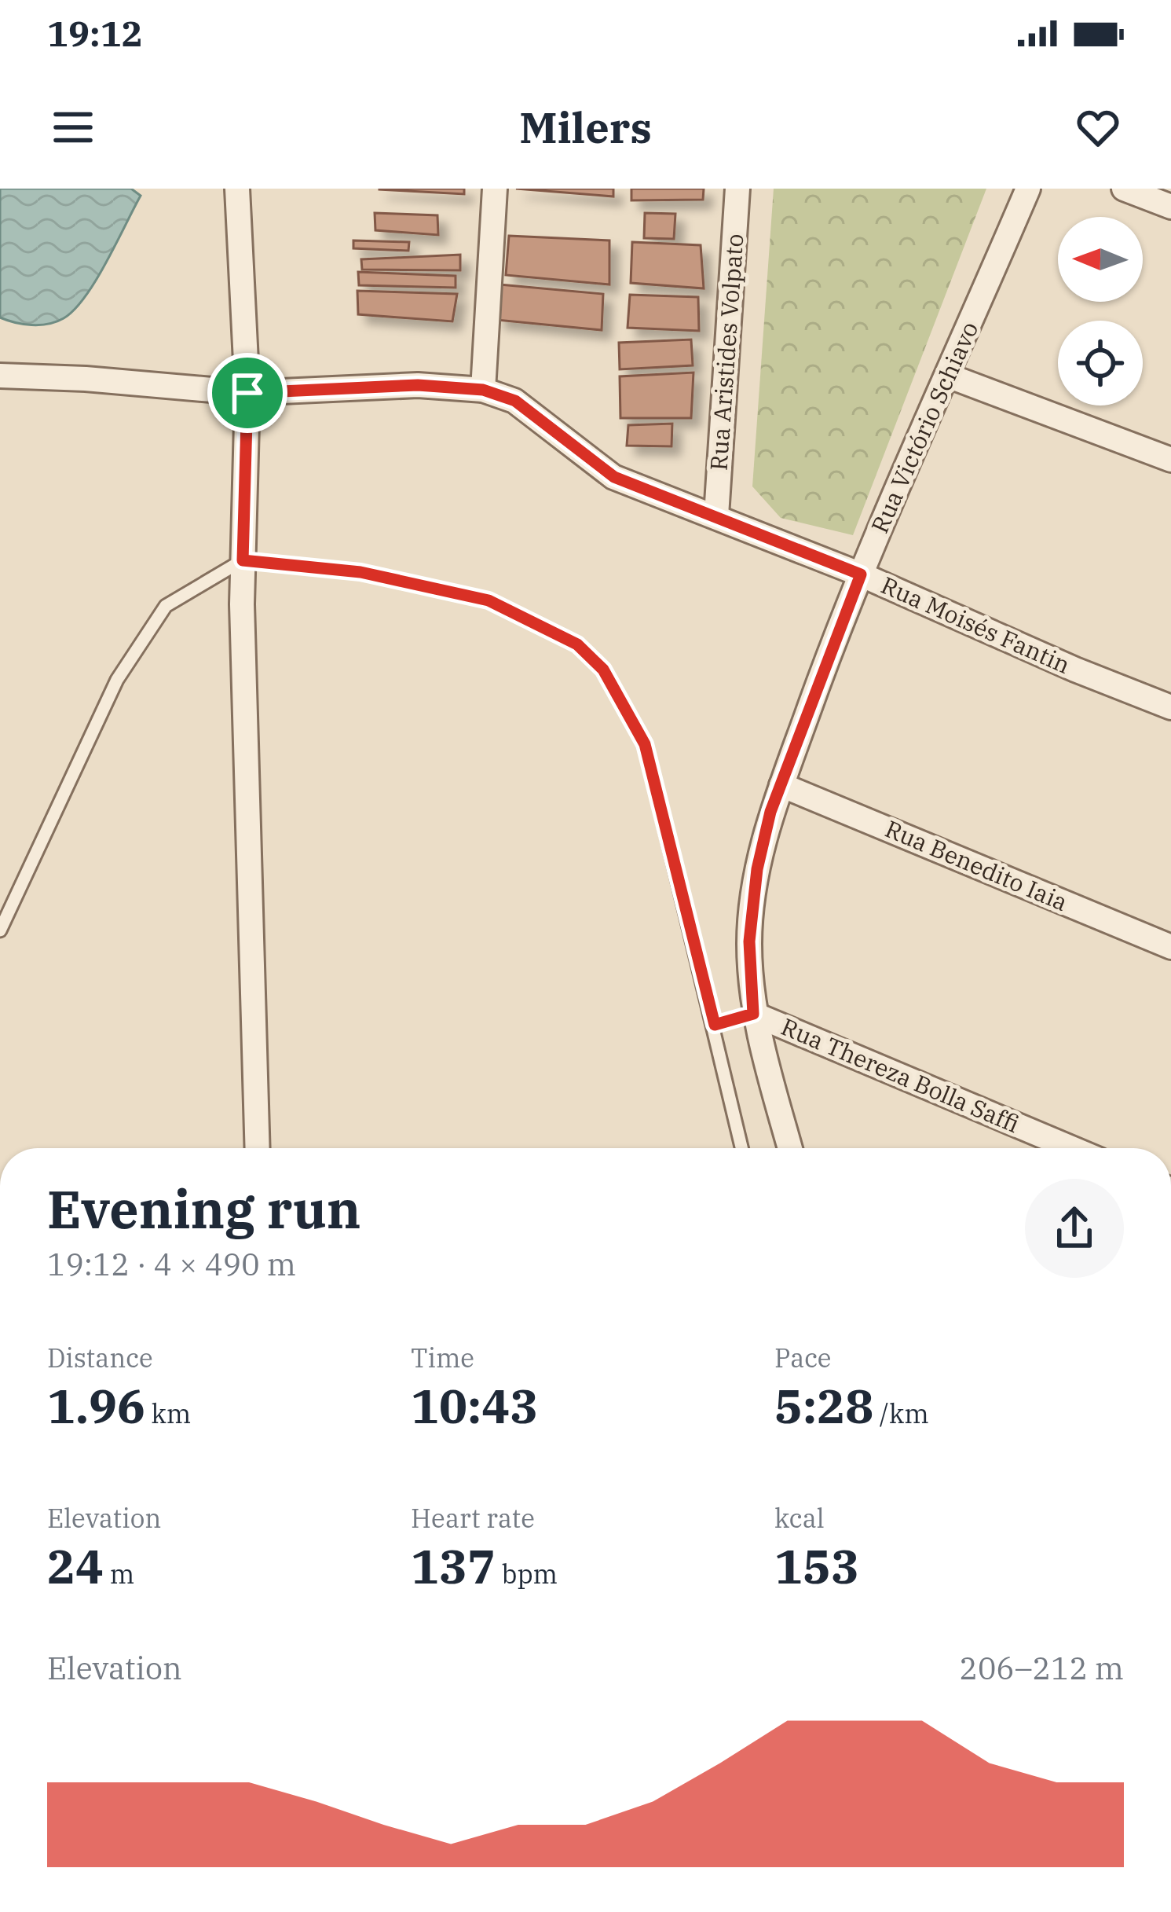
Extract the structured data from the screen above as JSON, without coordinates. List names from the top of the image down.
{
  "streets": {
    "street": [
      "Rua Aristides Volpato",
      "Rua Victório Schiavo",
      "Rua Moisés Fantin",
      "Rua Benedito Iaia",
      "Rua Thereza Bolla Saffi"
    ]
  },
  "crossings": [
    ["Rua Aristides Volpato", "Rua Moisés Fantin"],
    ["Rua Victório Schiavo", "Rua Moisés Fantin"],
    ["Rua Victório Schiavo", "Rua Benedito Iaia"],
    ["Rua Victório Schiavo", "Rua Thereza Bolla Saffi"]
  ],
  "north": "left",
  "page": {
    "status": "19:12",
    "header": "Milers",
    "heading": ["Evening run", "19:12 · 4 × 490 m"],
    "stats": [
      ["Distance", "1.96 km"],
      ["Time", "10:43"],
      ["Pace", "5:28 /km"],
      ["Elevation", "24 m"],
      ["Heart rate", "137 bpm"],
      ["kcal", "153"]
    ],
    "chart": ["Elevation", "206–212 m"]
  }
}
